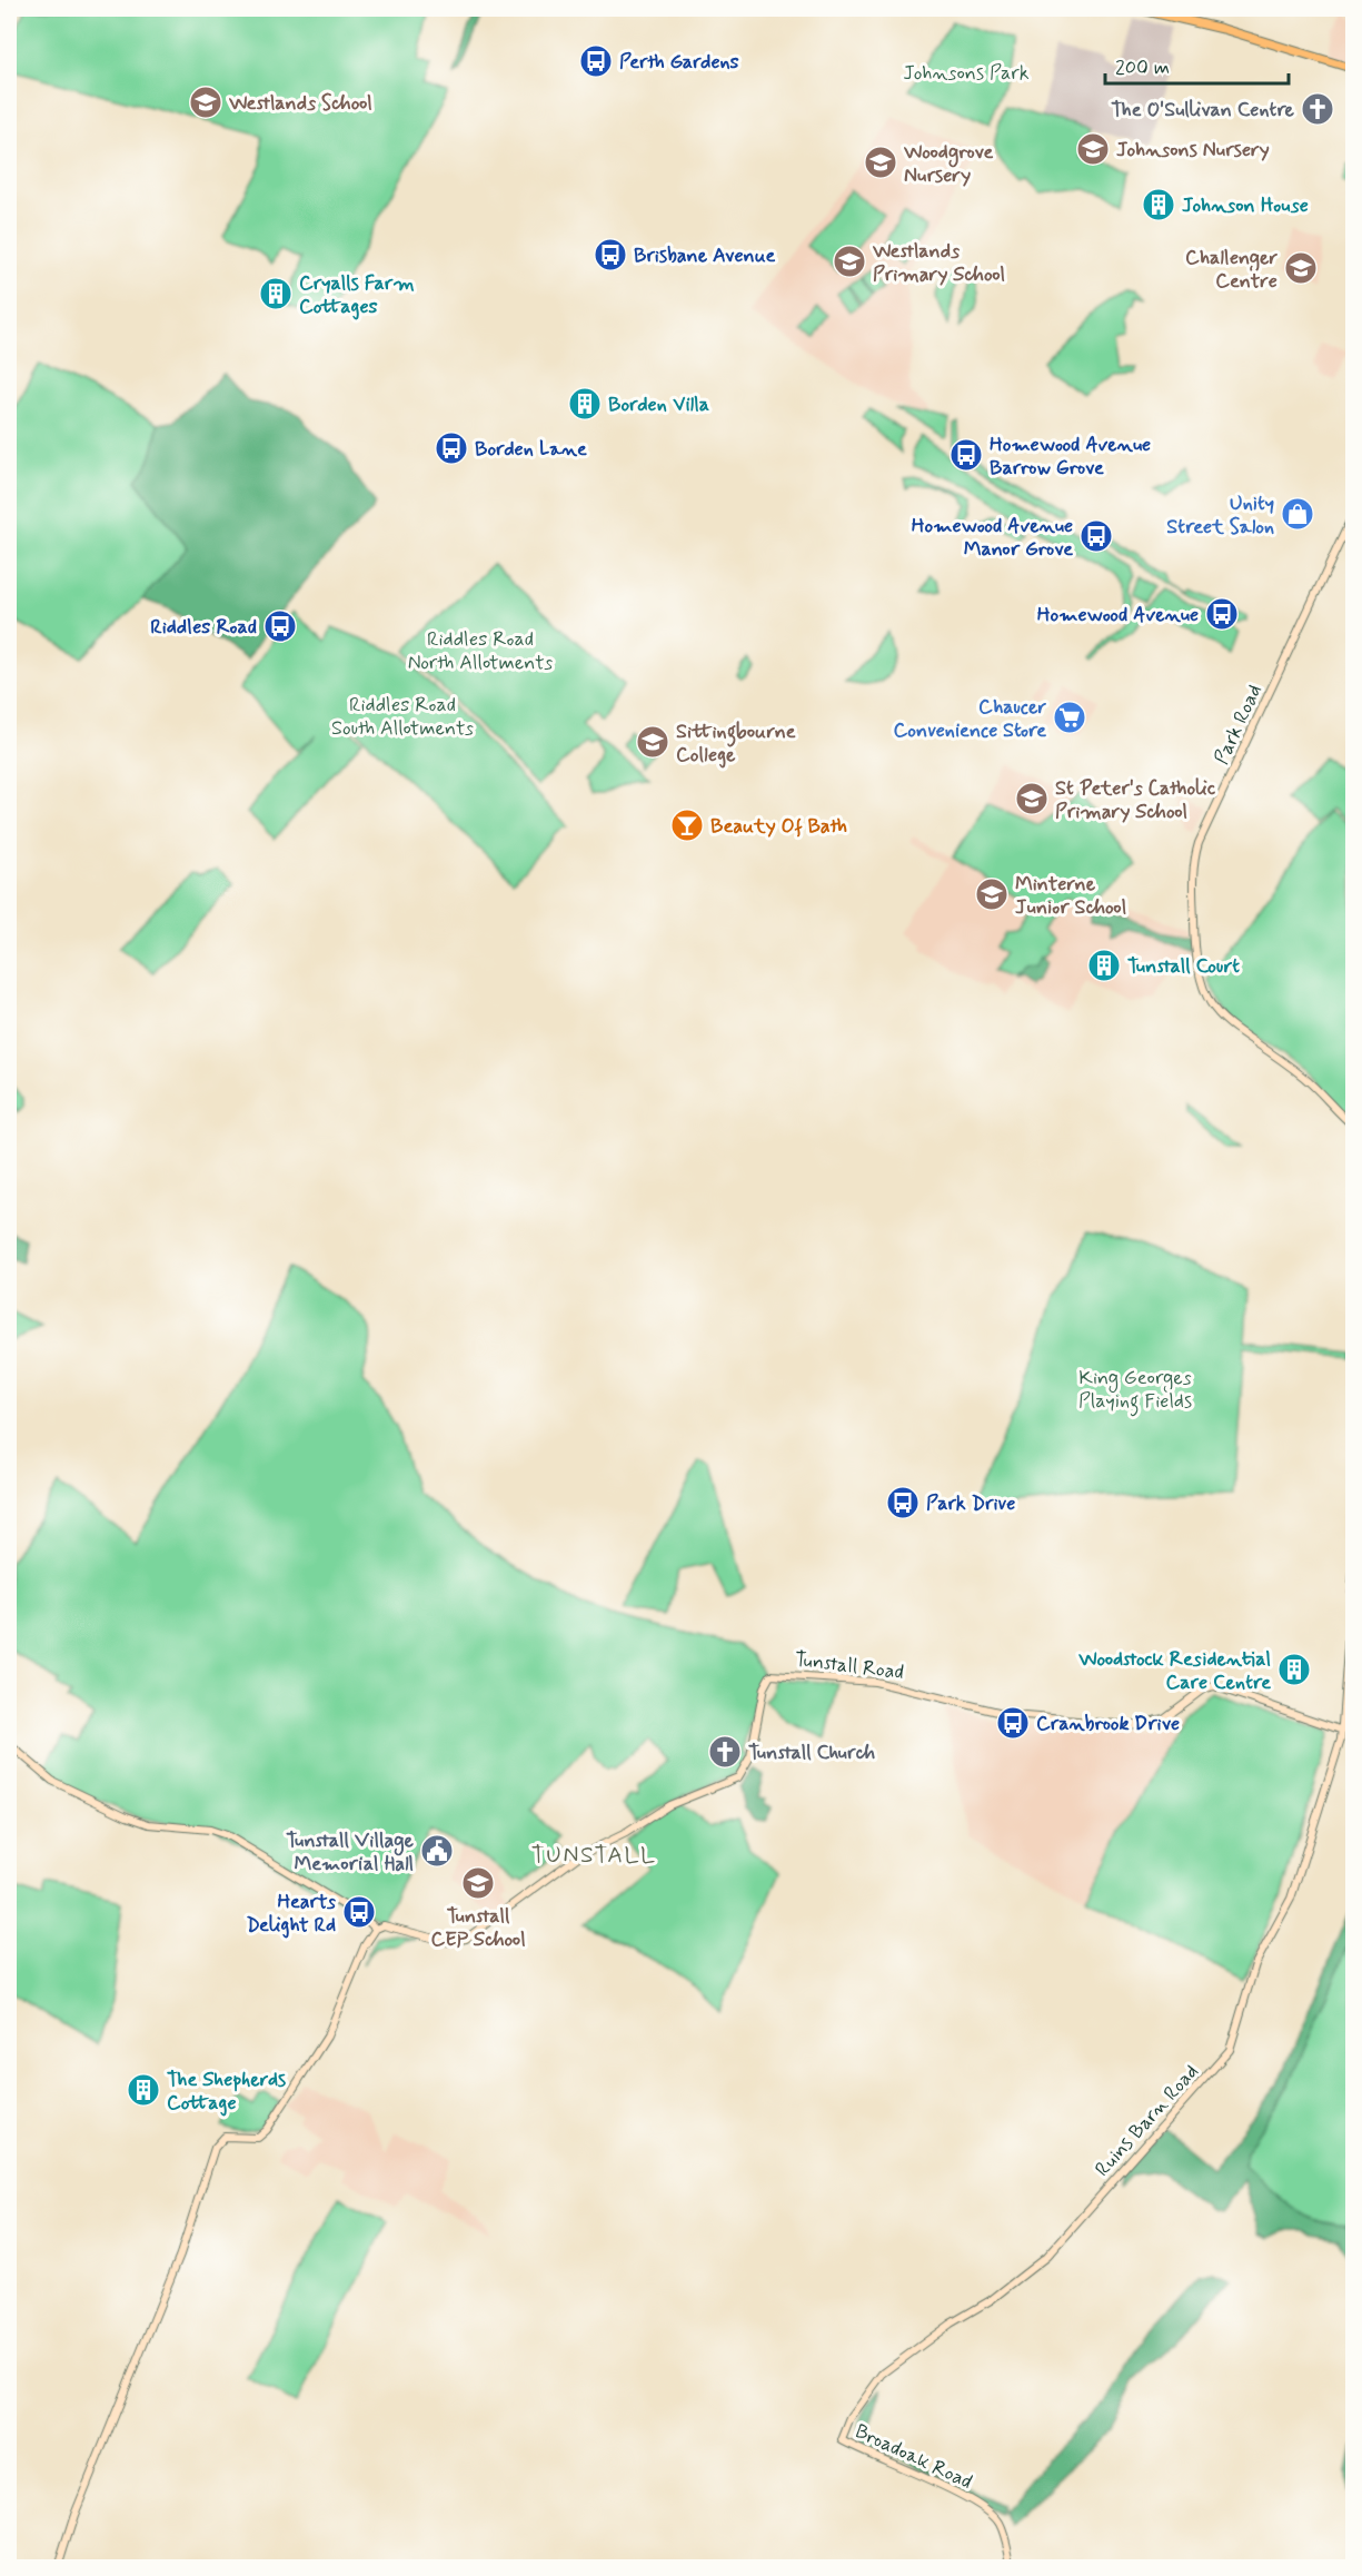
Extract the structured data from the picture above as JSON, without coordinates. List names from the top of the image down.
{
  "streets": {
    "street": [
      "Park Road",
      "Tunstall Road",
      "Ruins Barn Road",
      "Broadoak Road"
    ]
  },
  "crossings": [
    ["Tunstall Road", "Ruins Barn Road"],
    ["Ruins Barn Road", "Broadoak Road"]
  ],
  "districts": ["TUNSTALL"],
  "parks": [
    "Johnsons Park",
    "Riddles Road North Allotments",
    "Riddles Road South Allotments",
    "King Georges Playing Fields"
  ],
  "places": {
    "bus stop": [
      "Perth Gardens",
      "Brisbane Avenue",
      "Borden Lane",
      "Homewood Avenue Barrow Grove",
      "Homewood Avenue Manor Grove",
      "Homewood Avenue",
      "Riddles Road",
      "Park Drive",
      "Cranbrook Drive",
      "Hearts Delight Rd"
    ],
    "school or university": [
      "Westlands School",
      "Johnsons Nursery",
      "Woodgrove Nursery",
      "Westlands Primary School",
      "Challenger Centre",
      "Sittingbourne College",
      "St Peter's Catholic Primary School",
      "Minterne Junior School",
      "Tunstall CEP School"
    ],
    "church": ["The O'Sullivan Centre", "Tunstall Church"],
    "building": [
      "Johnson House",
      "Cryalls Farm Cottages",
      "Borden Villa",
      "Tunstall Court",
      "Woodstock Residential Care Centre",
      "The Shepherds Cottage"
    ],
    "shop": ["Unity Street Salon"],
    "supermarket": ["Chaucer Convenience Store"],
    "bar": ["Beauty Of Bath"],
    "public building": ["Tunstall Village Memorial Hall"]
  },
  "scale_bar": "200 m"
}
